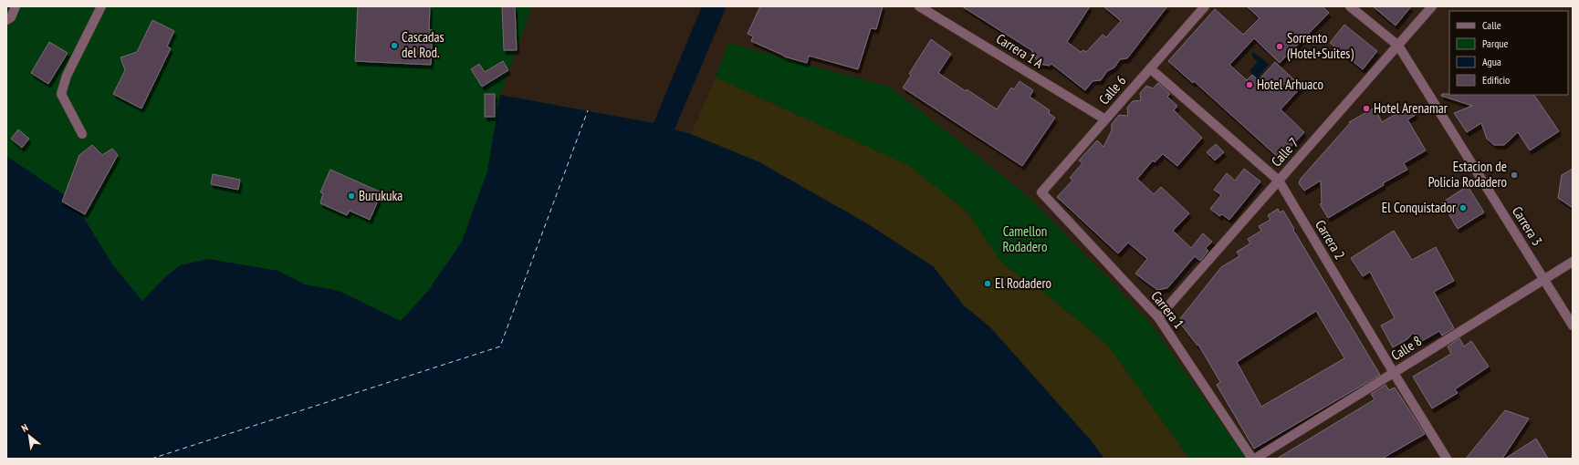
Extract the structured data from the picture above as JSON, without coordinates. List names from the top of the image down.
{
  "streets": {
    "street": [
      "Carrera 1 A",
      "Calle 6",
      "Calle 7",
      "Carrera 3",
      "Carrera 2",
      "Carrera 1",
      "Calle 8"
    ]
  },
  "crossings": [
    ["Carrera 1 A", "Calle 6"],
    ["Calle 6", "Carrera 2"],
    ["Calle 6", "Carrera 1"],
    ["Calle 7", "Carrera 3"],
    ["Calle 7", "Carrera 2"],
    ["Calle 7", "Carrera 1"],
    ["Carrera 3", "Calle 8"],
    ["Carrera 2", "Calle 8"]
  ],
  "parks": ["Camellon Rodadero"],
  "places": [
    "Cascadas del Rod.",
    "Sorrento (Hotel+Suites)",
    "Hotel Arhuaco",
    "Hotel Arenamar",
    "Estacion de Policia Rodadero",
    "Burukuka",
    "El Conquistador",
    "El Rodadero"
  ],
  "legend": [
    "Calle",
    "Parque",
    "Agua",
    "Edificio"
  ],
  "north": "top left"
}
